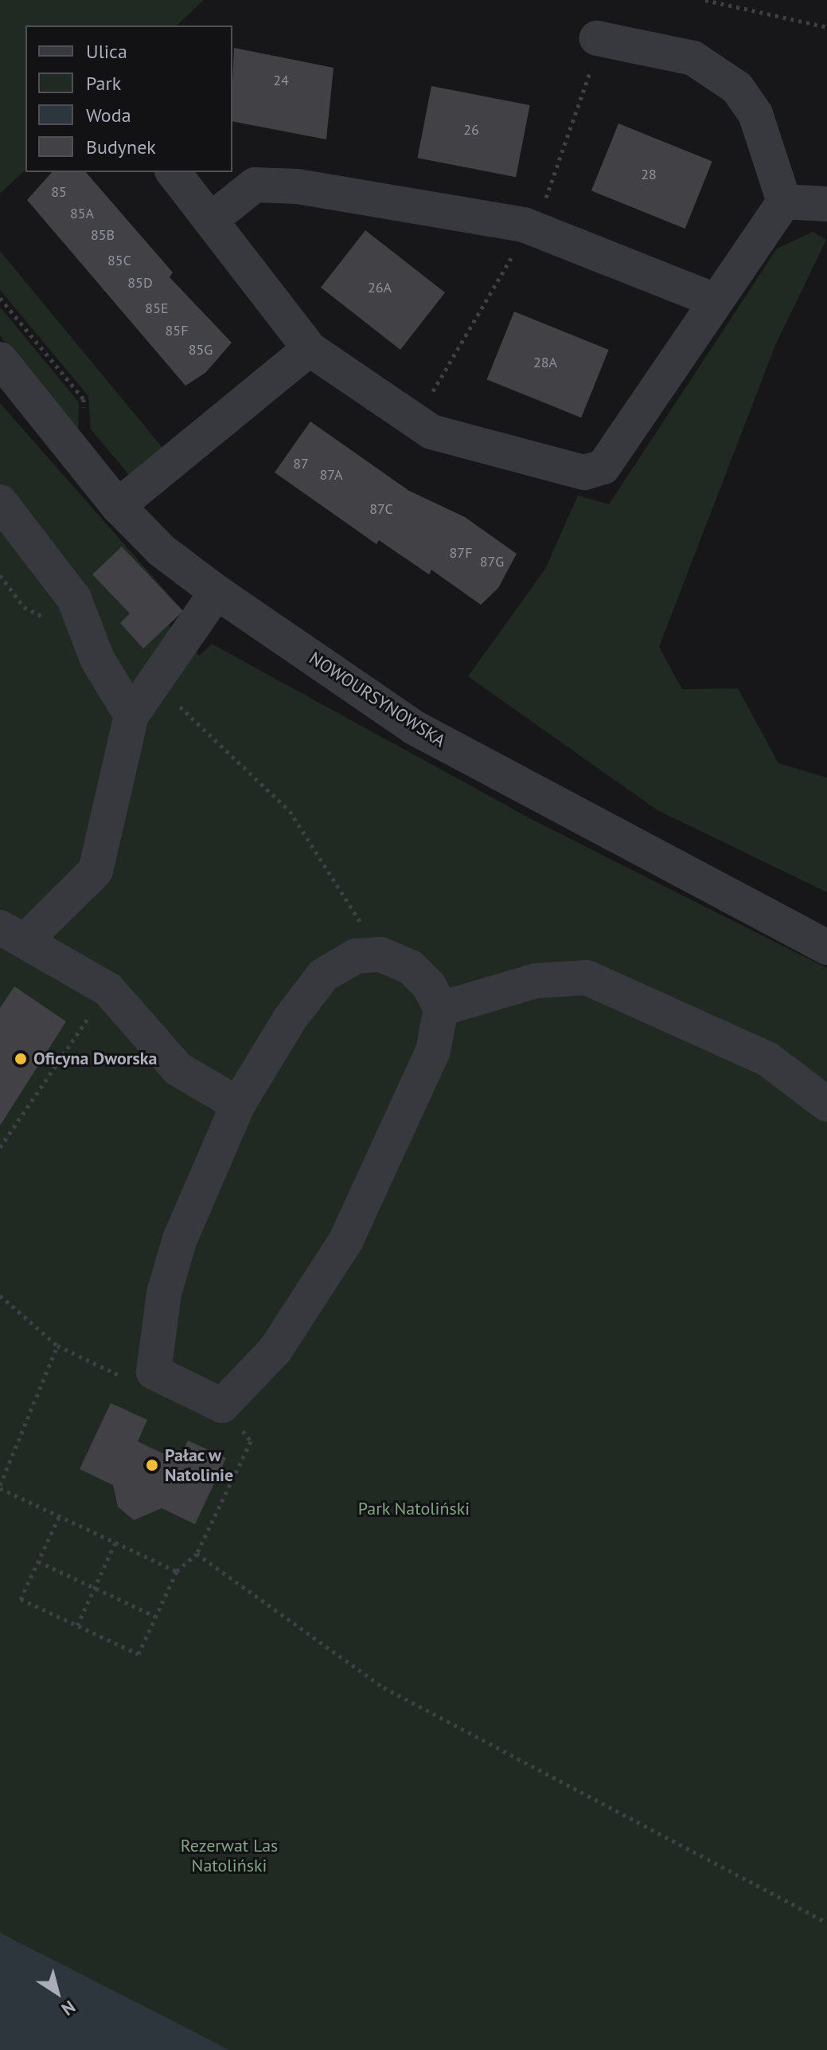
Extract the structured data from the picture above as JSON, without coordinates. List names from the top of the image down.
{
  "streets": {
    "street": ["NOWOURSYNOWSKA"]
  },
  "parks": ["Park Natoliński", "Rezerwat Las Natoliński"],
  "places": ["Oficyna Dworska", "Pałac w Natolinie"],
  "house_numbers": [
    "24",
    "26",
    "28",
    "85",
    "85A",
    "85B",
    "85C",
    "85D",
    "26A",
    "85E",
    "85F",
    "85G",
    "28A",
    "87",
    "87A",
    "87C",
    "87F",
    "87G"
  ],
  "legend": [
    "Ulica",
    "Park",
    "Woda",
    "Budynek"
  ],
  "north": "bottom right"
}
